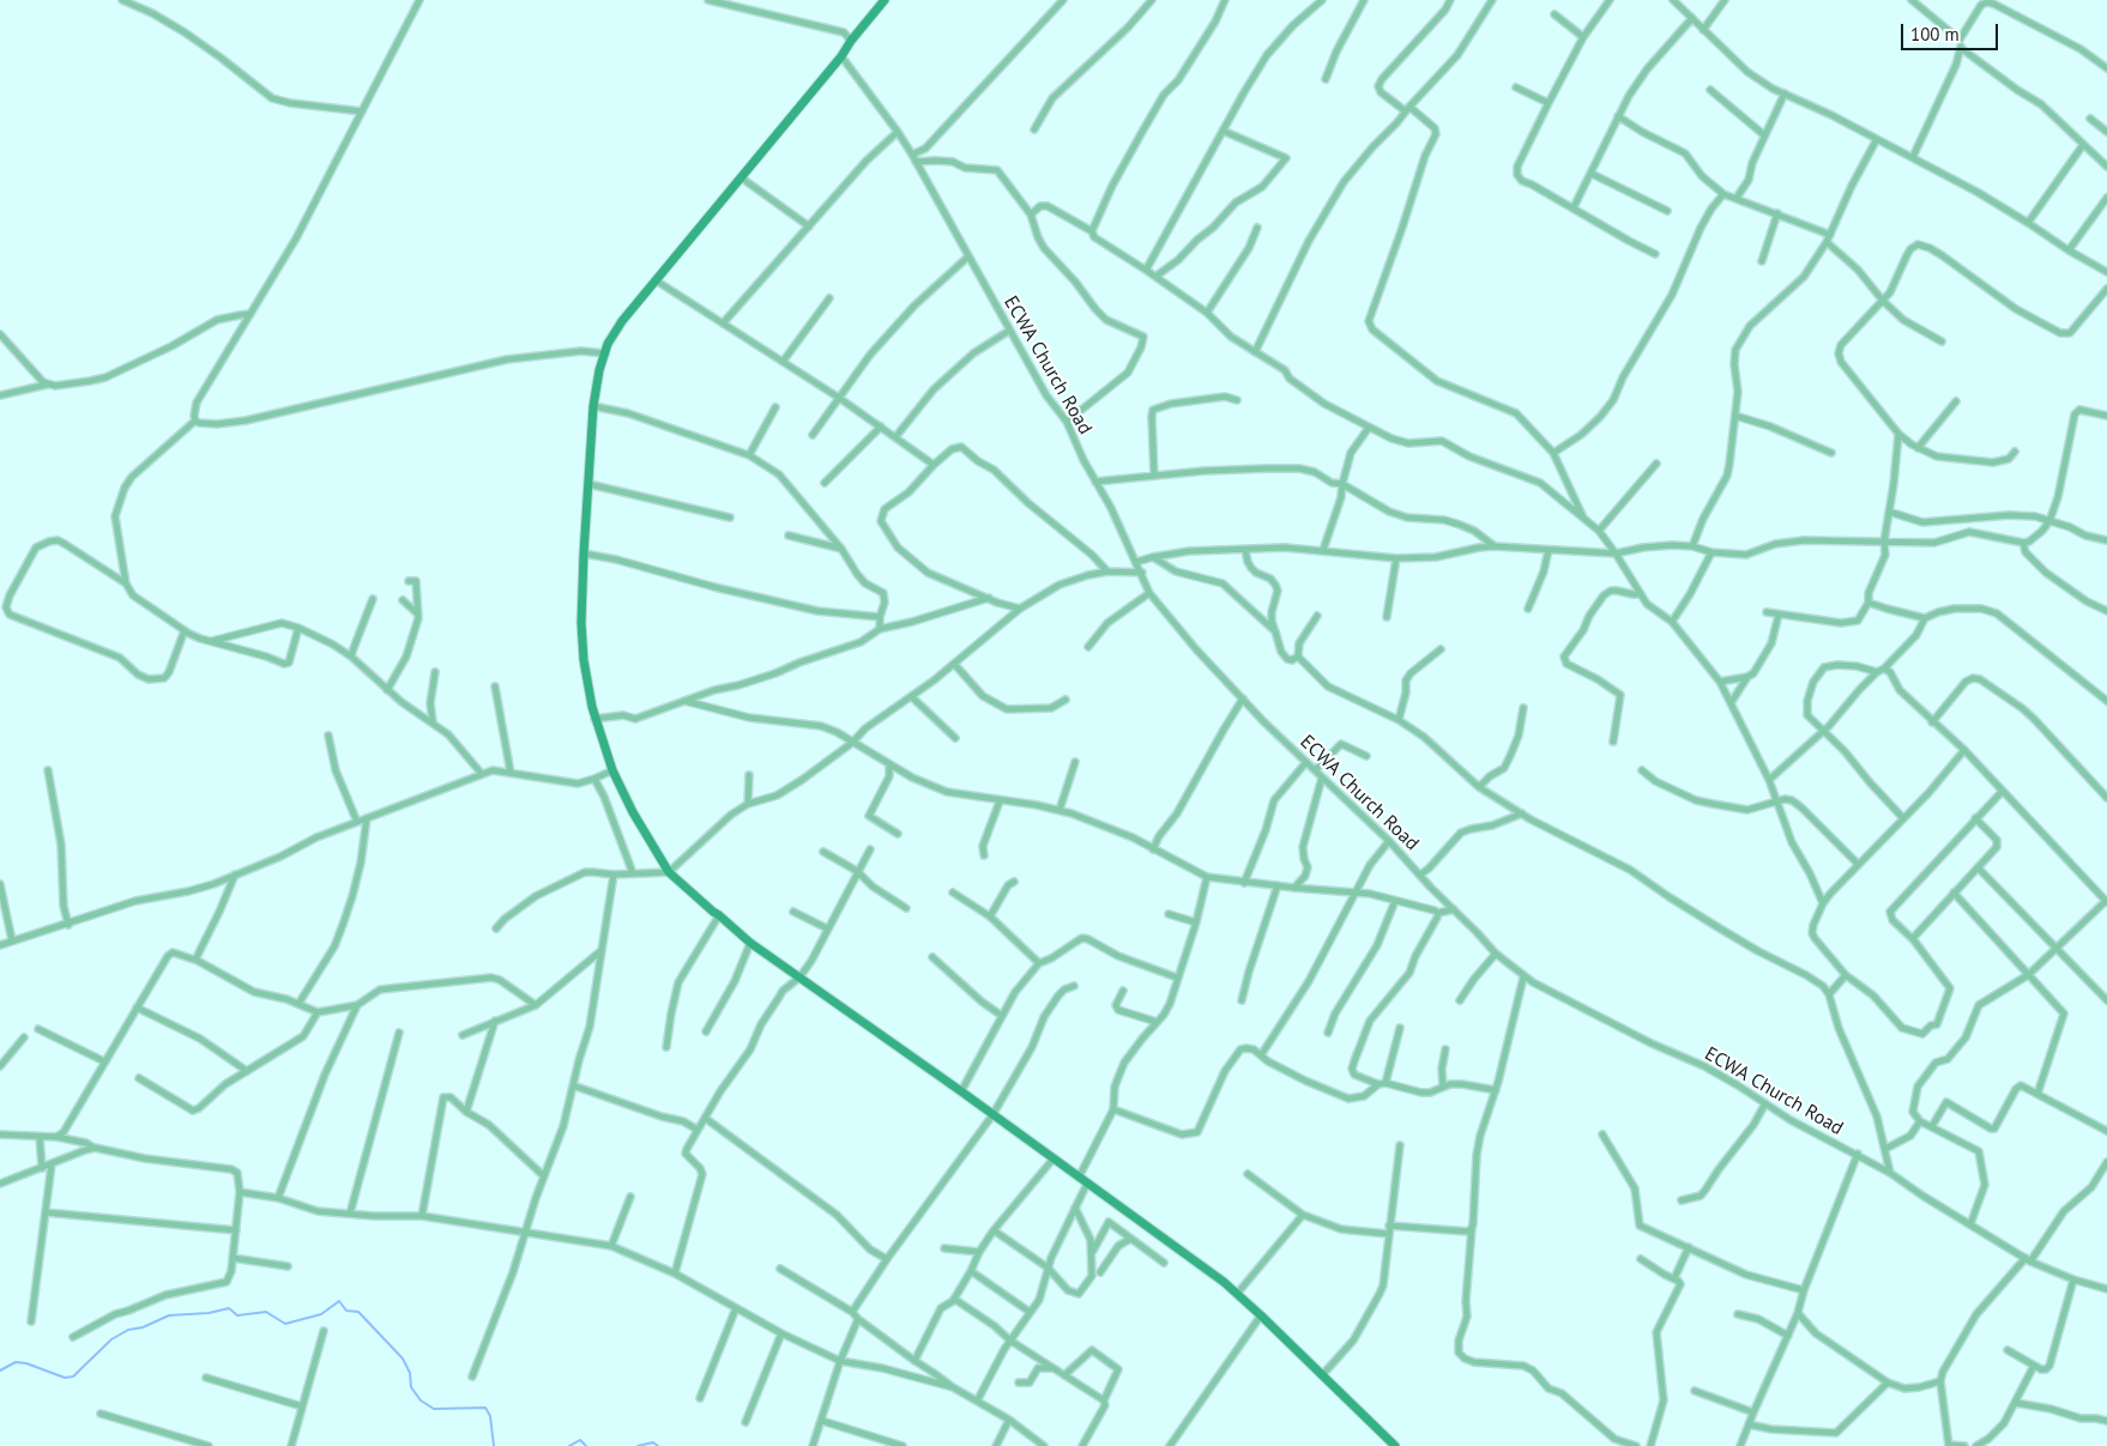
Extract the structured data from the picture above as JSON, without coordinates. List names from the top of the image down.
{
  "streets": {
    "street": ["ECWA Church Road"]
  },
  "scale_bar": "100 m"
}
